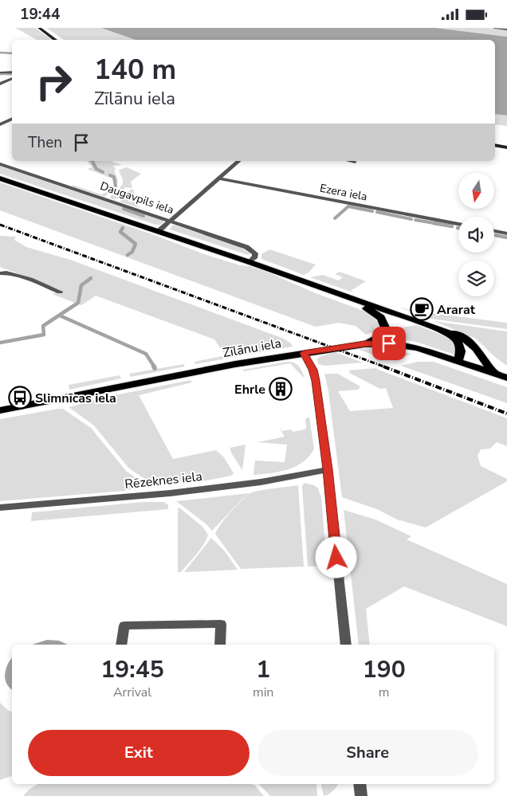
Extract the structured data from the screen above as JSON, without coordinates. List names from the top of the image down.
{
  "streets": {
    "highway": ["Daugavpils iela", "Zīlānu iela"],
    "street": ["Ezera iela", "Rēzeknes iela"]
  },
  "crossings": [
    ["Daugavpils iela", "Zīlānu iela"]
  ],
  "places": {
    "cafe": ["Ararat"],
    "building": ["Ehrle"],
    "bus stop": ["Slimnīcas iela"]
  },
  "north": "bottom",
  "page": {
    "status": "19:44",
    "turn": ["140 m", "Zīlānu iela"],
    "then": "Then",
    "eta": [
      "19:45",
      "Arrival",
      "1",
      "min",
      "190",
      "m"
    ],
    "buttons": ["Exit", "Share"]
  }
}
